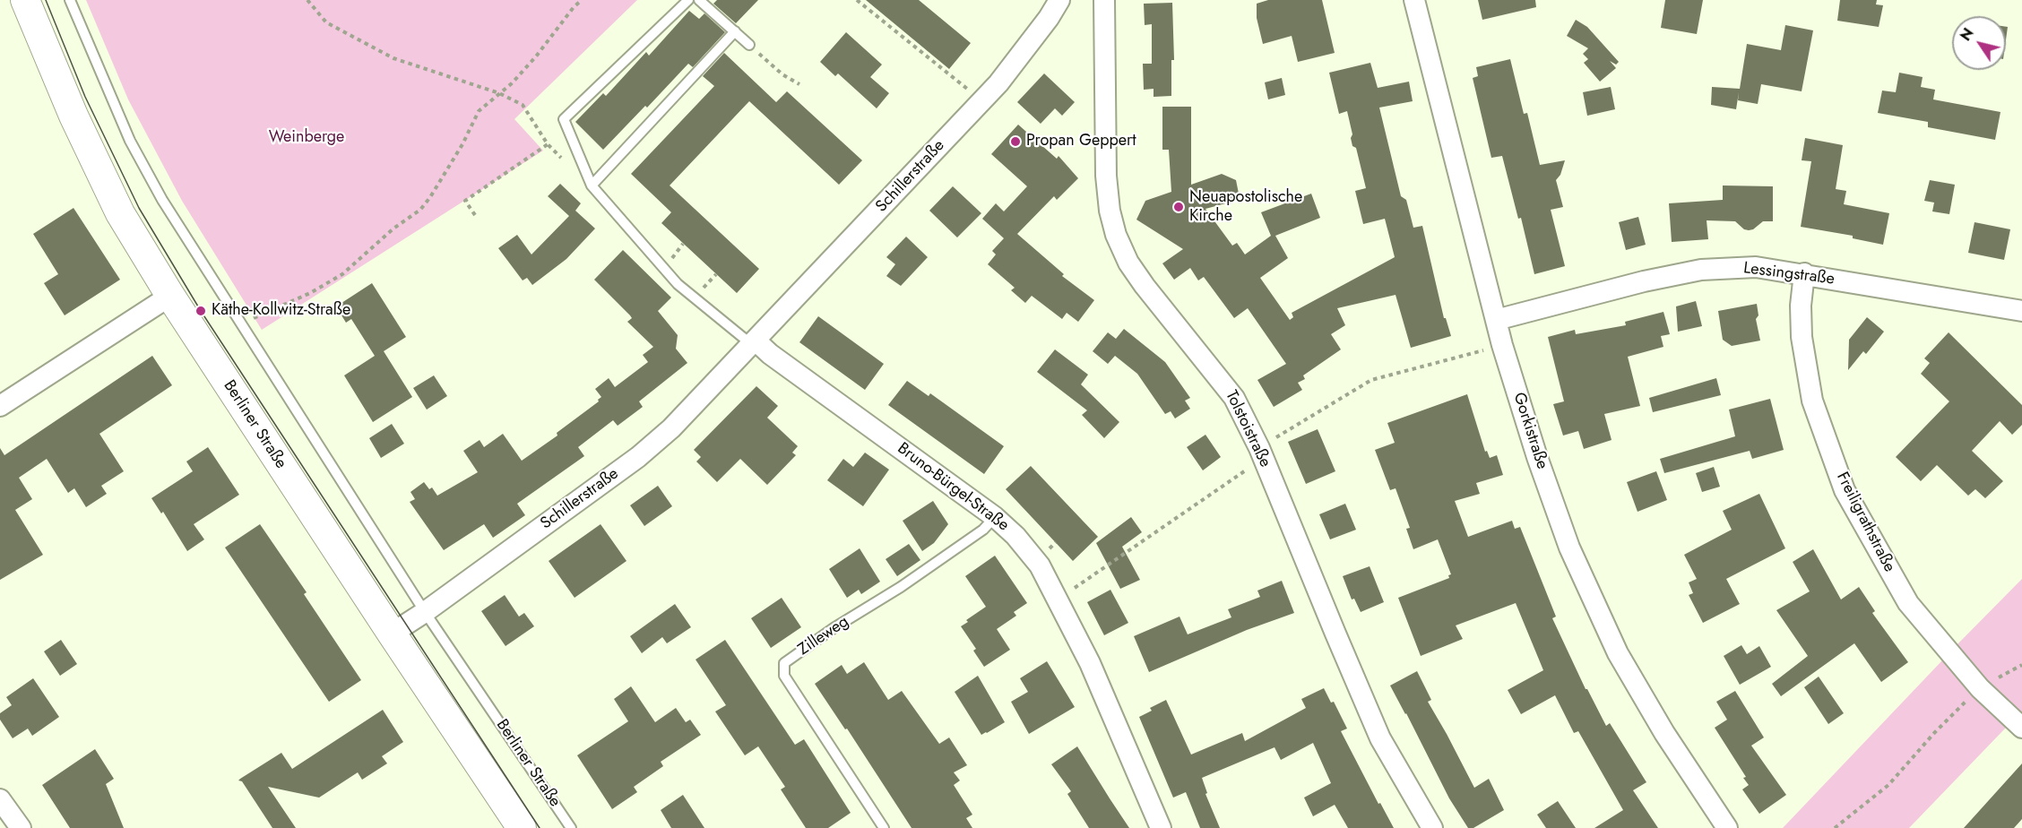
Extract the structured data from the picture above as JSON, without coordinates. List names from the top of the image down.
{
  "streets": {
    "street": [
      "Schillerstraße",
      "Lessingstraße",
      "Berliner Straße",
      "Tolstoistraße",
      "Gorkistraße",
      "Bruno-Bürgel-Straße",
      "Freiligrathstraße"
    ],
    "lane": ["Zilleweg"]
  },
  "crossings": [
    ["Schillerstraße", "Berliner Straße"],
    ["Schillerstraße", "Bruno-Bürgel-Straße"],
    ["Lessingstraße", "Gorkistraße"],
    ["Lessingstraße", "Freiligrathstraße"],
    ["Bruno-Bürgel-Straße", "Zilleweg"]
  ],
  "parks": ["Weinberge"],
  "places": ["Propan Geppert", "Neuapostolische Kirche", "Käthe-Kollwitz-Straße"],
  "north": "top left"
}
